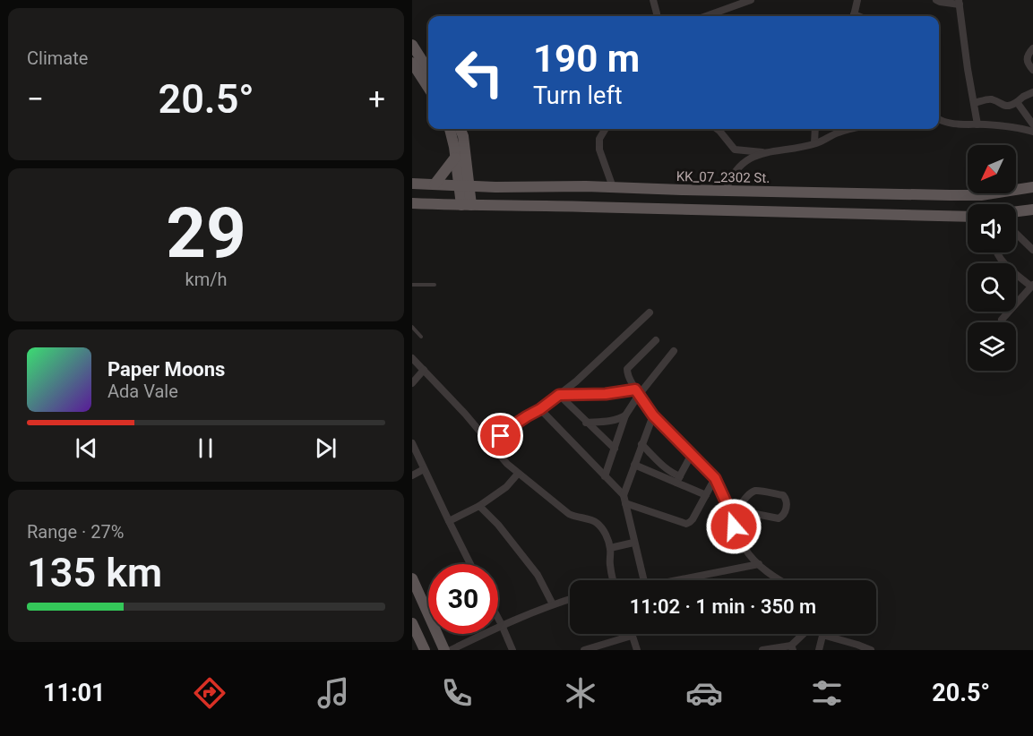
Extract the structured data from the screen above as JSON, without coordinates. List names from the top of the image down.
{
  "streets": {
    "main road": ["KK_07_2302 St."]
  },
  "north": "bottom left",
  "page": {
    "tile": [
      "Climate",
      ["29", "km/h"],
      ["Range · 27%", "135 km"]
    ],
    "turn": ["190 m", "Turn left"],
    "heat": ["−", "20.5°", "+"],
    "song": ["Paper Moons", "Ada Vale"],
    "limit": "30",
    "trip": "11:02 · 1 min · 350 m",
    "tabs": ["11:01", "20.5°"]
  }
}
